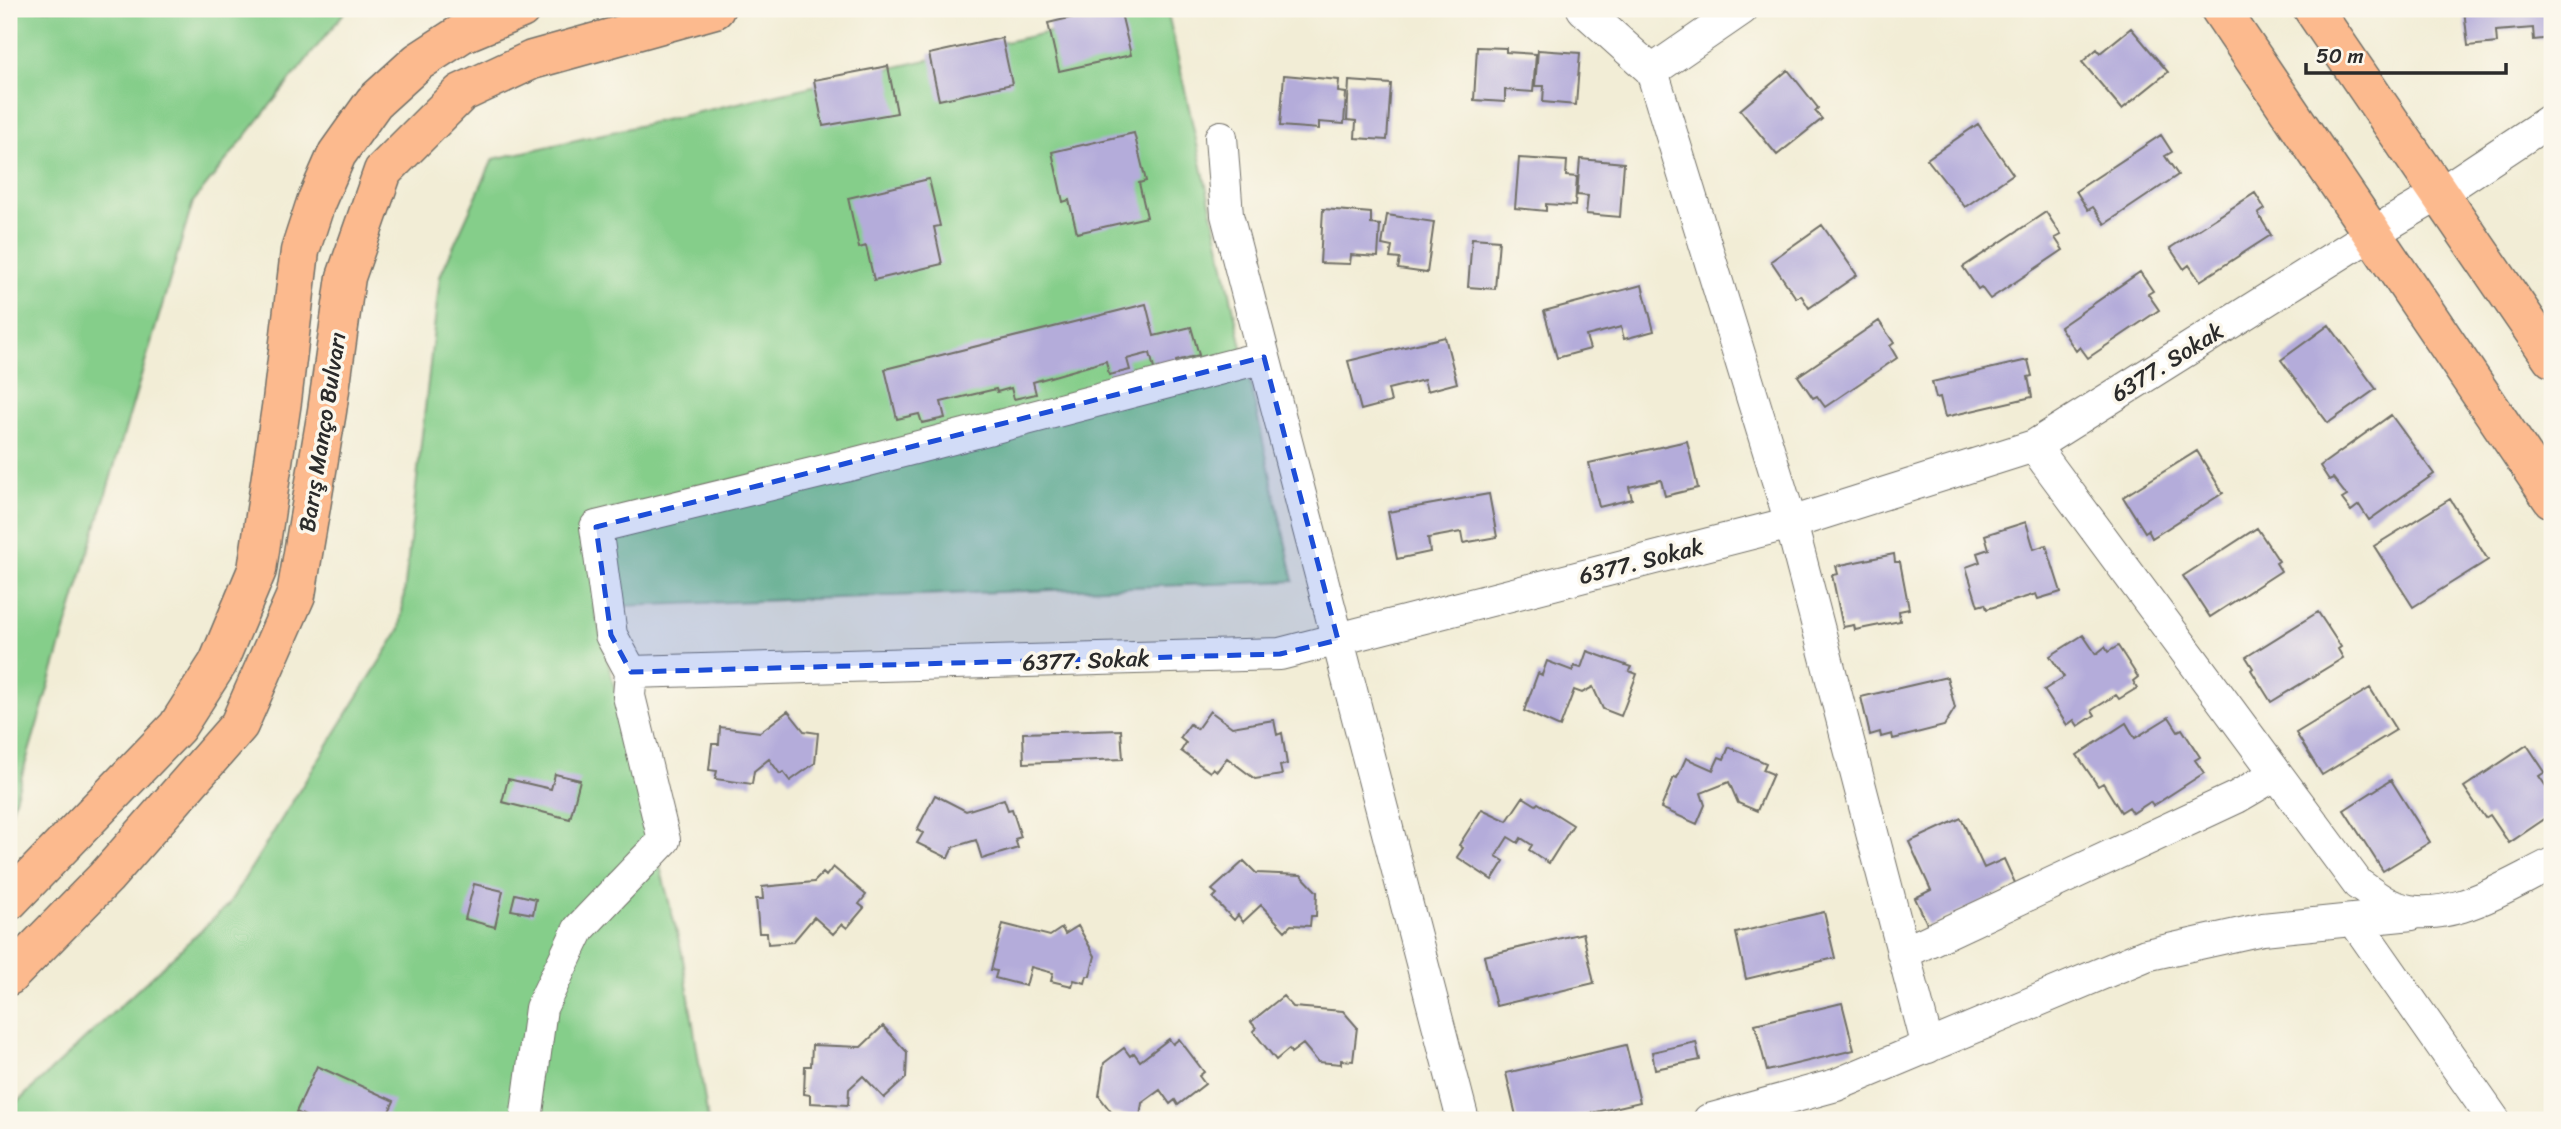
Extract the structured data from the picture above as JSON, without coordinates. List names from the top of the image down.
{
  "streets": {
    "main road": ["Barış Manço Bulvarı"],
    "street": ["6377. Sokak"]
  },
  "scale_bar": "50 m"
}
